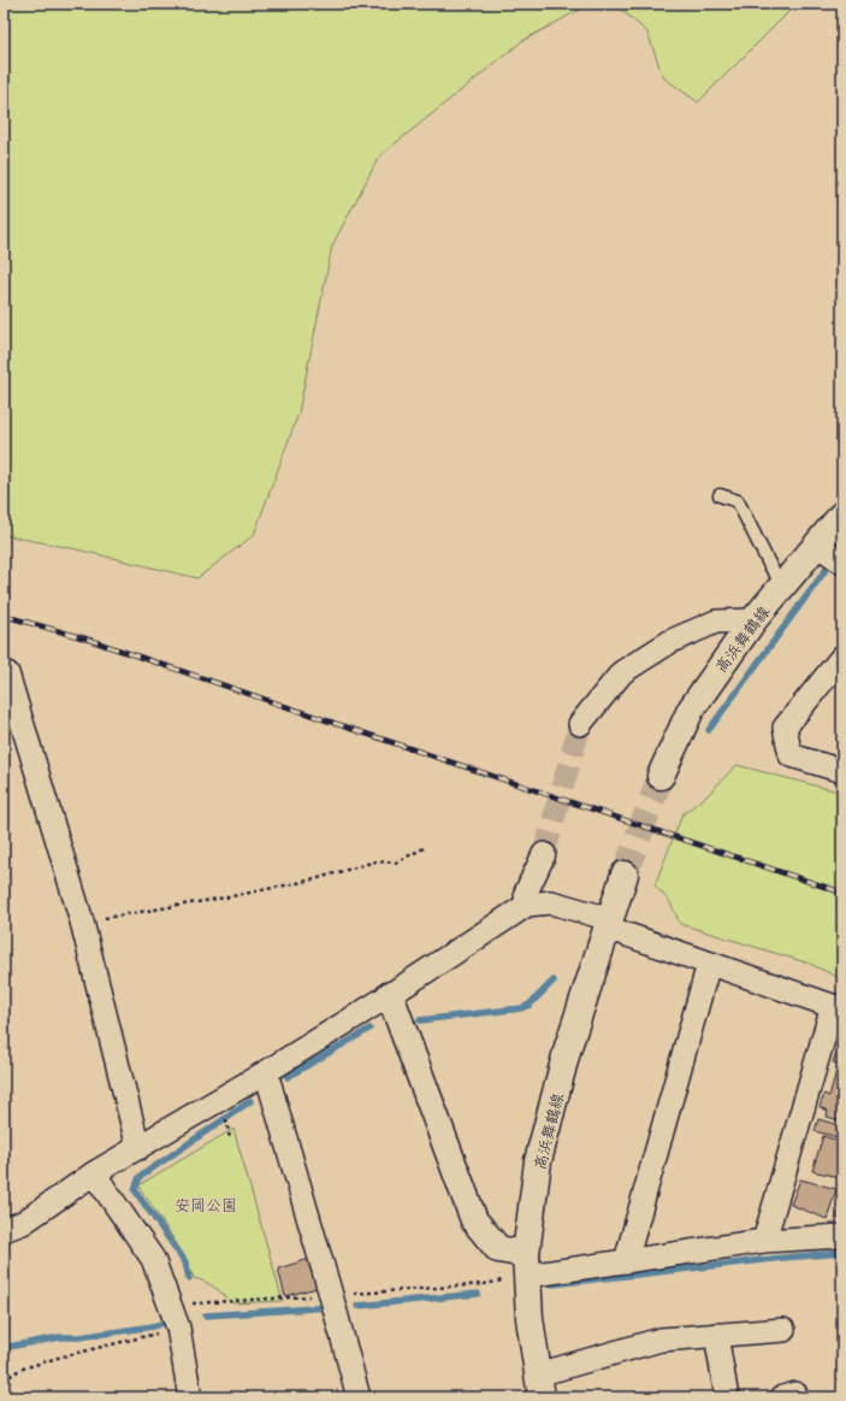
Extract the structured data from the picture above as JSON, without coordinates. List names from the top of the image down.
{
  "streets": {
    "main road": ["高浜舞鶴線"]
  },
  "parks": ["安岡公園"]
}
